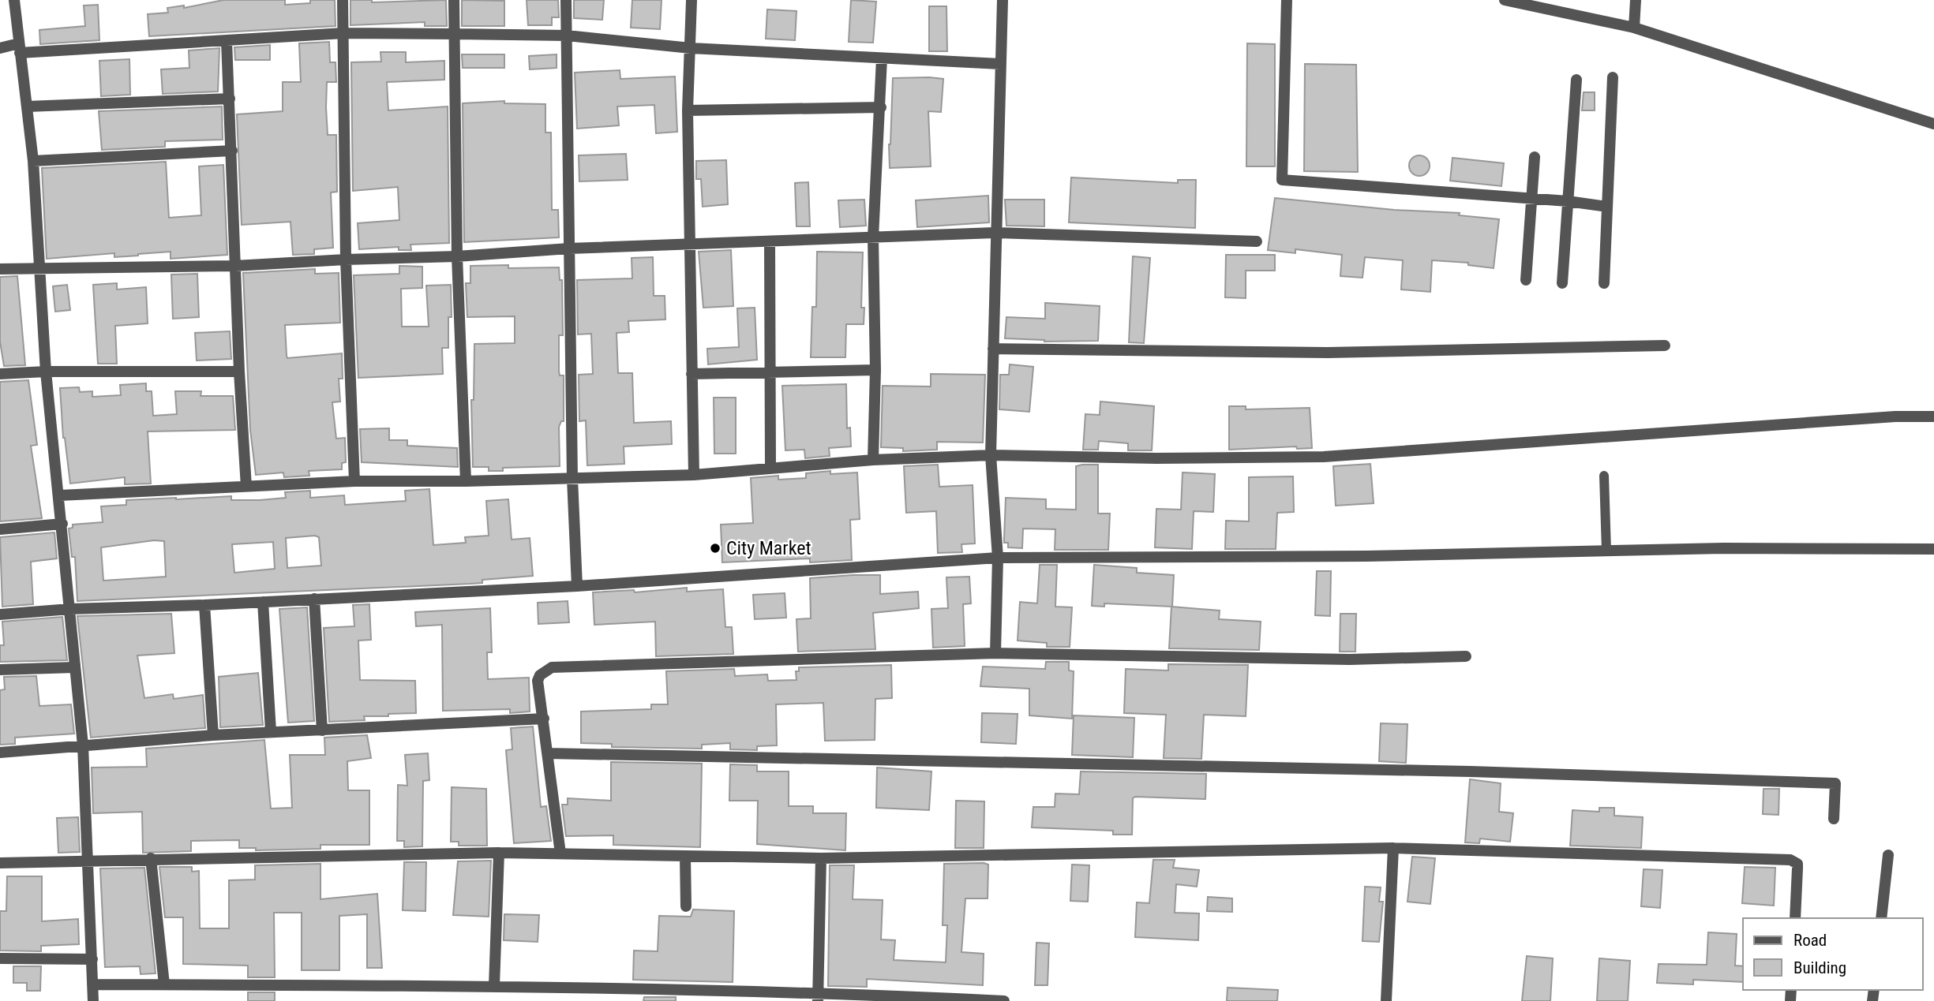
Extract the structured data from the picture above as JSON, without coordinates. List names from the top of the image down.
{
  "places": ["City Market"],
  "legend": ["Road", "Building"]
}
